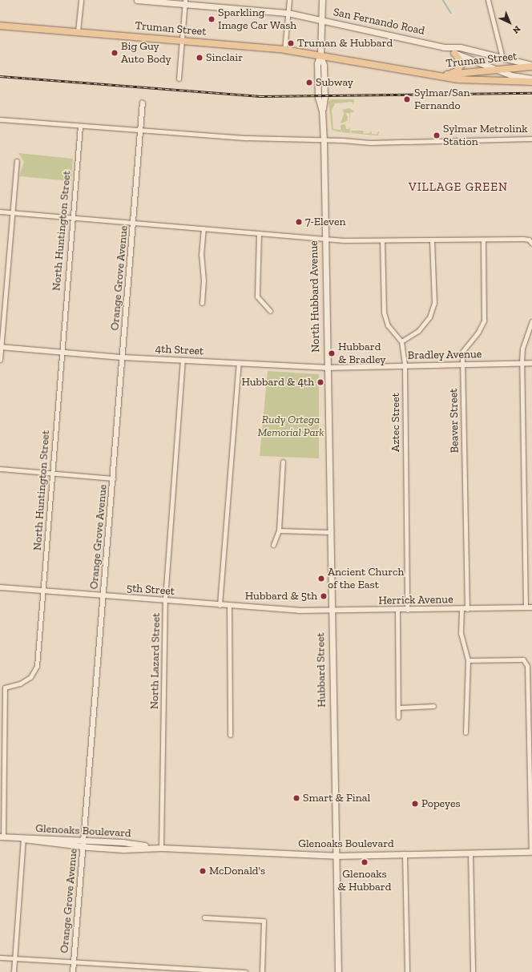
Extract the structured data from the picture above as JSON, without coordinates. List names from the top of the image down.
{
  "streets": {
    "main road": [
      "San Fernando Road",
      "Truman Street",
      "North Hubbard Avenue",
      "Hubbard Street",
      "Glenoaks Boulevard"
    ],
    "street": [
      "North Huntington Street",
      "Orange Grove Avenue",
      "4th Street",
      "Bradley Avenue",
      "Beaver Street",
      "Aztec Street",
      "5th Street",
      "Herrick Avenue",
      "North Lazard Street"
    ]
  },
  "crossings": [
    ["San Fernando Road", "Truman Street"],
    ["Truman Street", "North Hubbard Avenue"],
    ["North Huntington Street", "4th Street"],
    ["North Huntington Street", "5th Street"],
    ["Orange Grove Avenue", "4th Street"],
    ["Orange Grove Avenue", "5th Street"],
    ["Orange Grove Avenue", "Glenoaks Boulevard"],
    ["North Hubbard Avenue", "4th Street"],
    ["North Hubbard Avenue", "Hubbard Street"],
    ["4th Street", "Bradley Avenue"],
    ["4th Street", "North Lazard Street"],
    ["4th Street", "Hubbard Street"],
    ["Bradley Avenue", "Beaver Street"],
    ["Bradley Avenue", "Aztec Street"],
    ["Beaver Street", "Herrick Avenue"],
    ["Aztec Street", "Herrick Avenue"],
    ["5th Street", "Herrick Avenue"],
    ["5th Street", "North Lazard Street"],
    ["Herrick Avenue", "Hubbard Street"],
    ["North Lazard Street", "Glenoaks Boulevard"],
    ["Hubbard Street", "Glenoaks Boulevard"]
  ],
  "districts": ["VILLAGE GREEN"],
  "parks": ["Rudy Ortega Memorial Park"],
  "places": [
    "Sparkling Image Car Wash",
    "Truman & Hubbard",
    "Big Guy Auto Body",
    "Sinclair",
    "Subway",
    "Sylmar/San Fernando",
    "Sylmar Metrolink Station",
    "7-Eleven",
    "Hubbard & Bradley",
    "Hubbard & 4th",
    "Ancient Church of the East",
    "Hubbard & 5th",
    "Smart & Final",
    "Popeyes",
    "Glenoaks & Hubbard",
    "McDonald's"
  ],
  "north": "bottom right"
}
